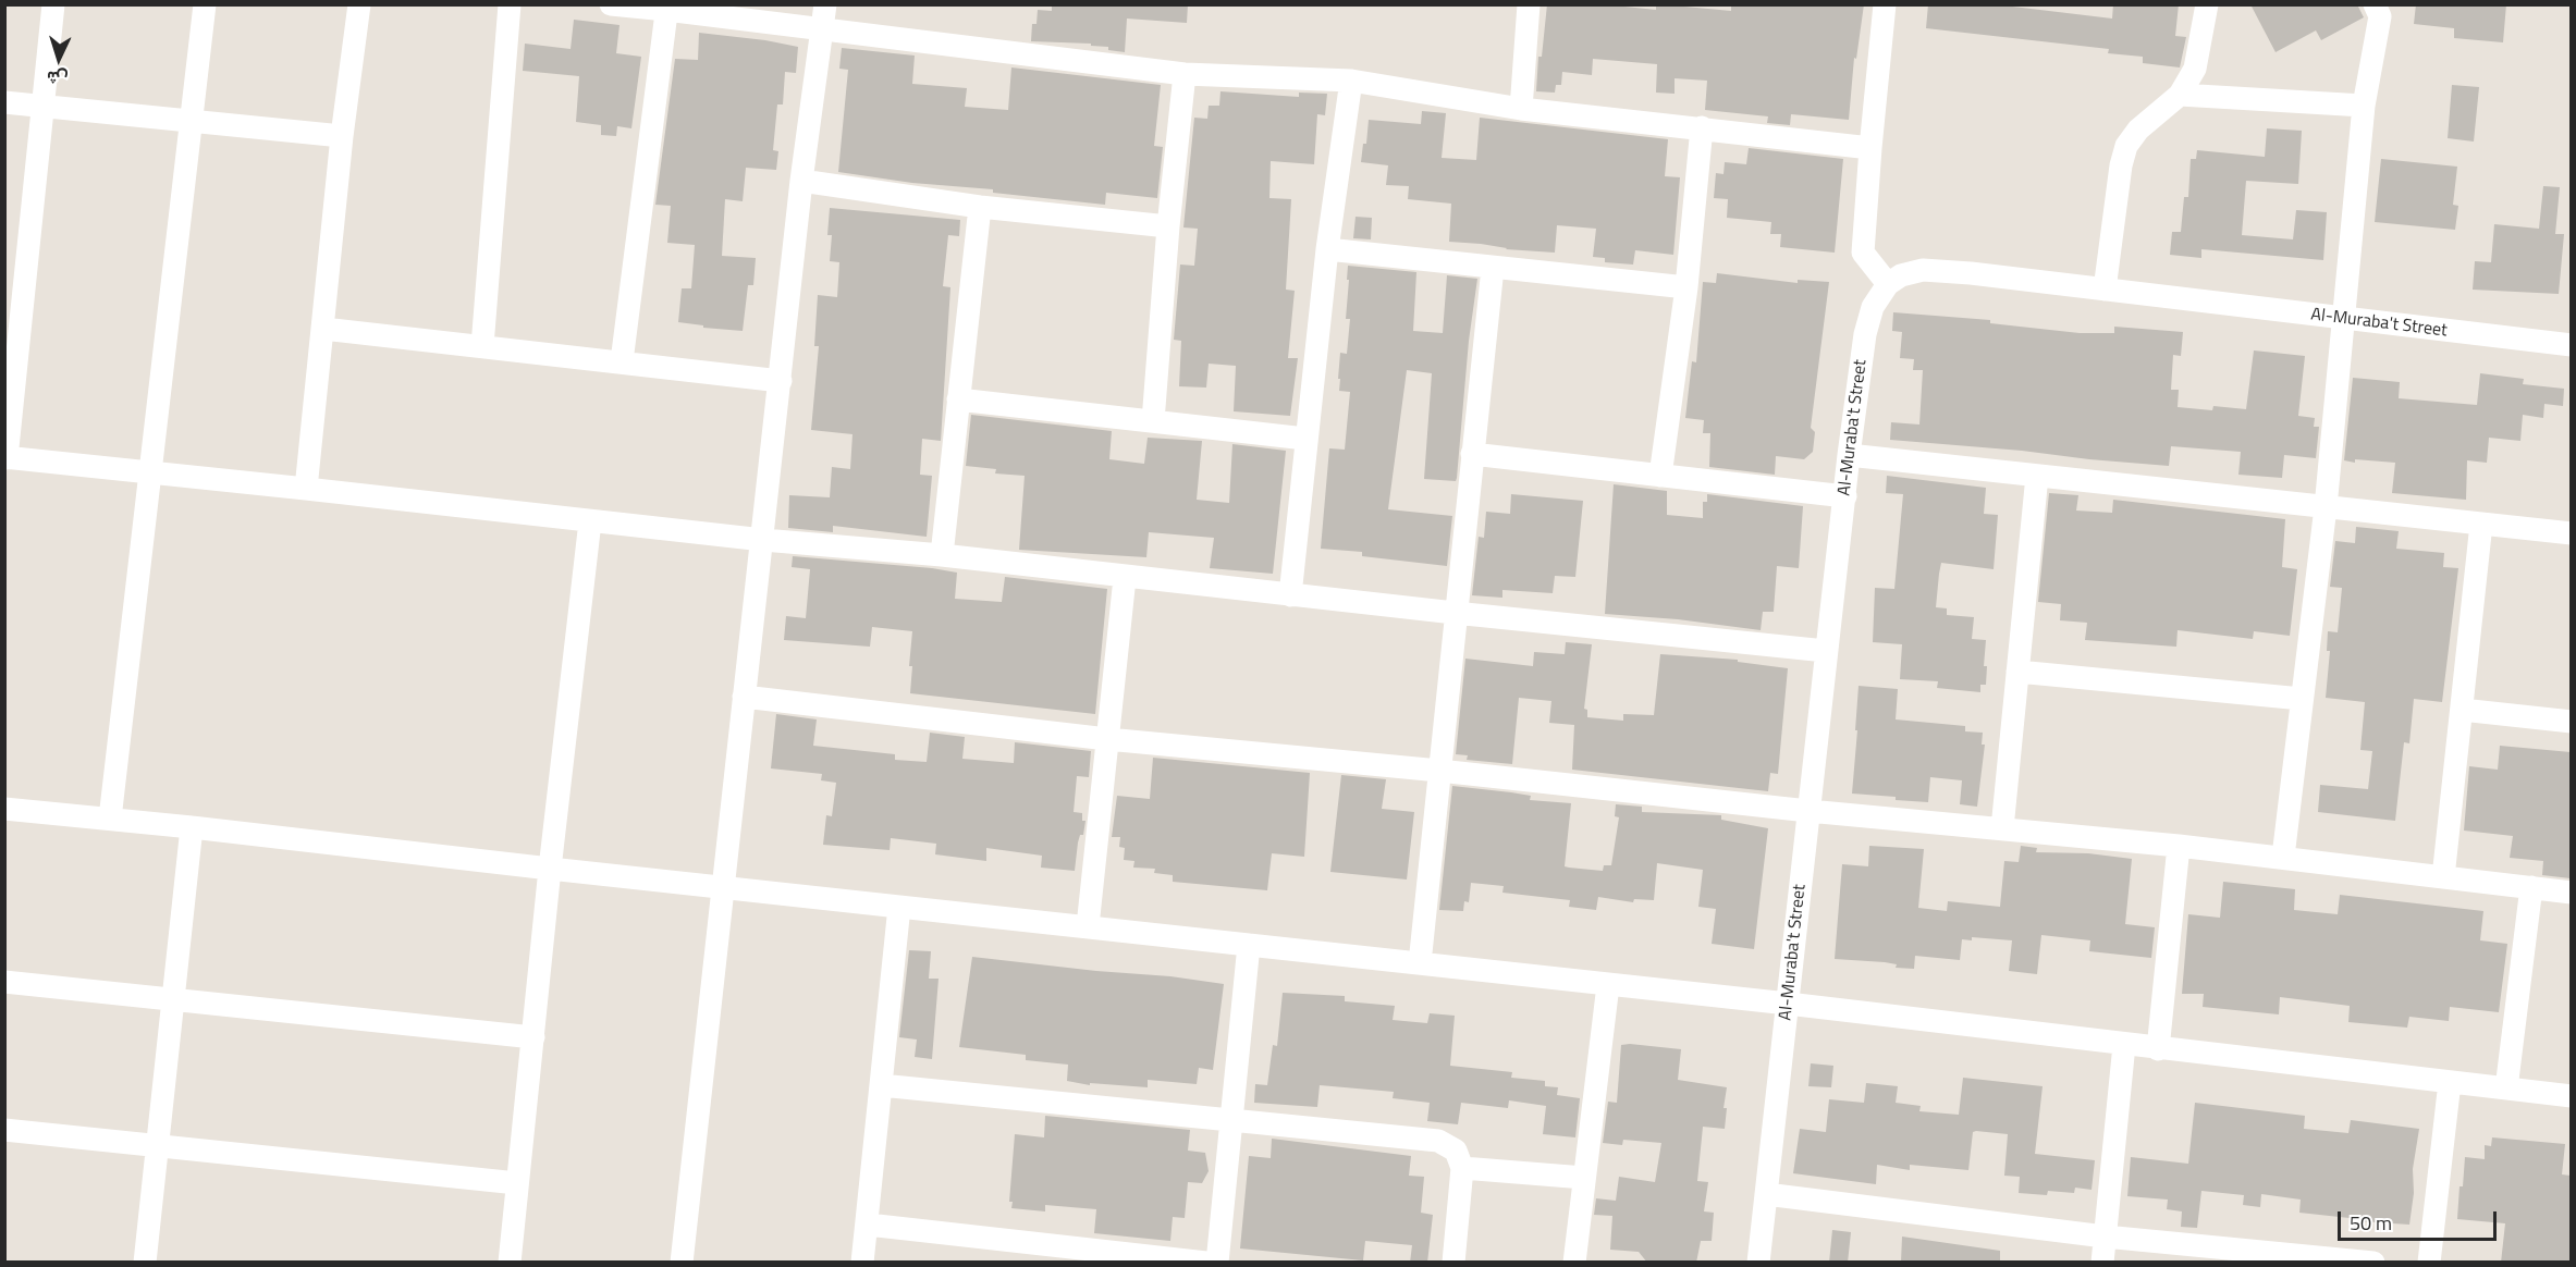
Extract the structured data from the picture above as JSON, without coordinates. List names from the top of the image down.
{
  "streets": {
    "street": ["Al-Muraba't Street"]
  },
  "scale_bar": "50 m",
  "north": "bottom"
}
